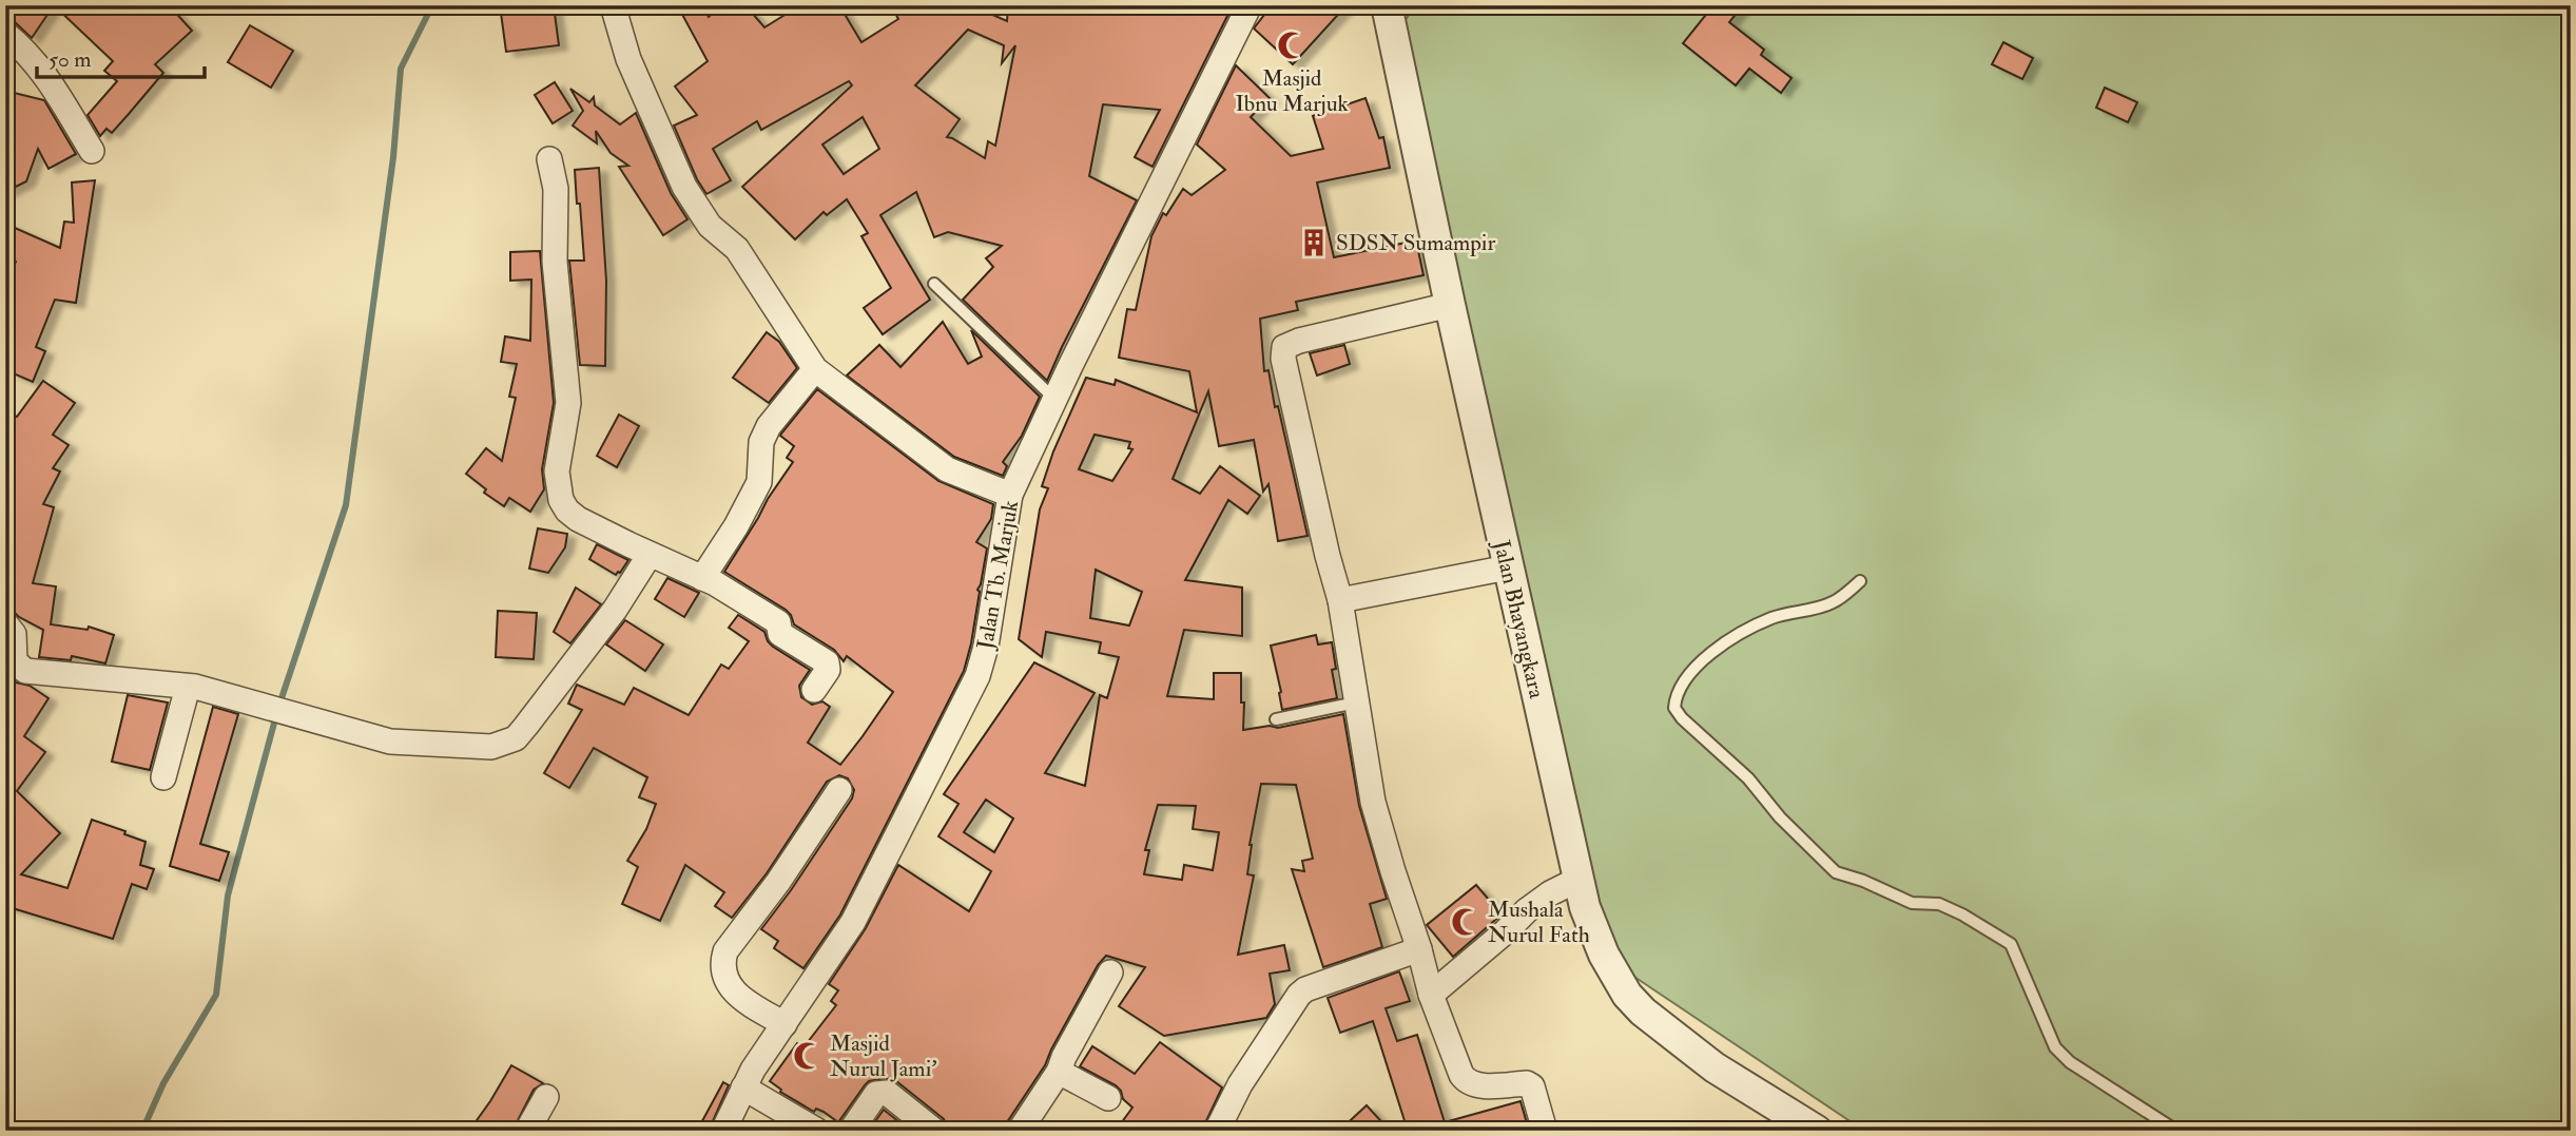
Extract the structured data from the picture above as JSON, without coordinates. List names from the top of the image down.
{
  "streets": {
    "street": ["Jalan Tb. Marjuk", "Jalan Bhayangkara"]
  },
  "places": {
    "mosque": ["Masjid Ibnu Marjuk", "Mushala Nurul Fath", "Masjid Nurul Jami'"],
    "building": ["SDSN Sumampir"]
  },
  "scale_bar": "50 m"
}
